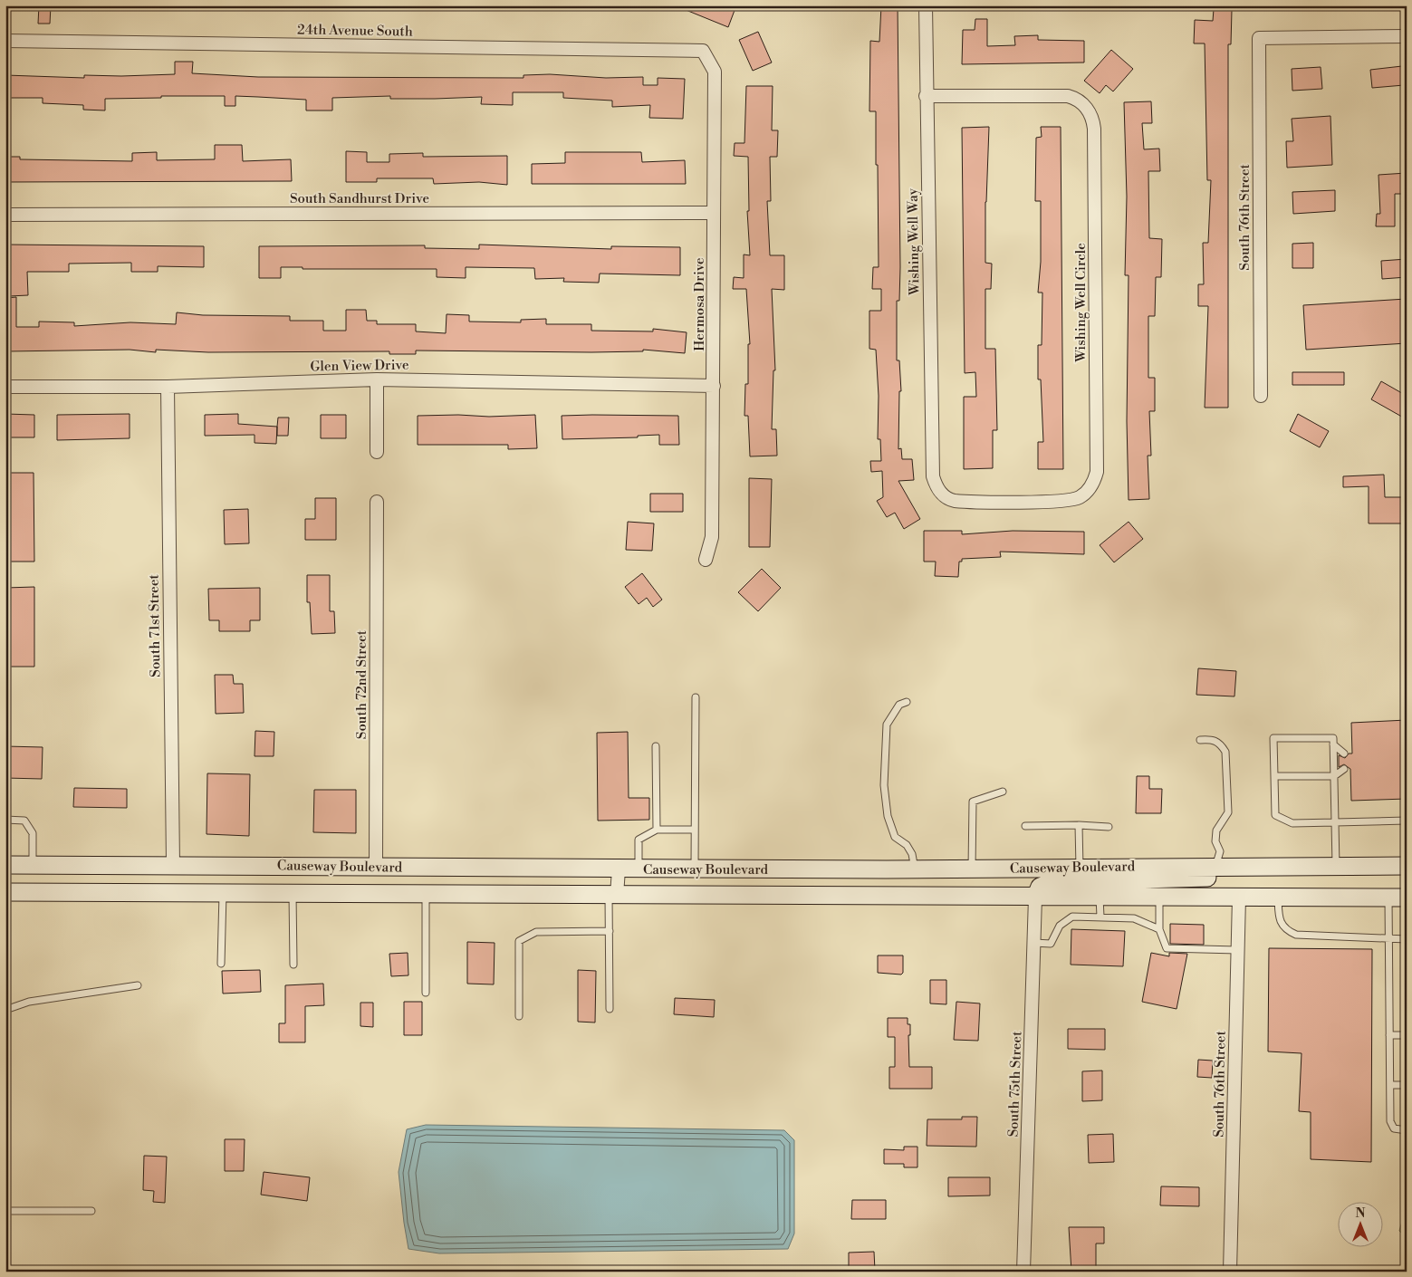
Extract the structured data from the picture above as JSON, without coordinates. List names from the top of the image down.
{
  "streets": {
    "main road": ["Causeway Boulevard"],
    "street": [
      "24th Avenue South",
      "South Sandhurst Drive",
      "South 76th Street",
      "Wishing Well Way",
      "Wishing Well Circle",
      "Hermosa Drive",
      "Glen View Drive",
      "South 71st Street",
      "South 72nd Street",
      "South 75th Street"
    ]
  },
  "crossings": [
    ["24th Avenue South", "Hermosa Drive"],
    ["South Sandhurst Drive", "Hermosa Drive"],
    ["South 76th Street", "Causeway Boulevard"],
    ["Wishing Well Way", "Wishing Well Circle"],
    ["Hermosa Drive", "Glen View Drive"],
    ["Glen View Drive", "South 71st Street"],
    ["South 71st Street", "Causeway Boulevard"],
    ["South 72nd Street", "Causeway Boulevard"],
    ["Causeway Boulevard", "South 75th Street"]
  ],
  "north": "top"
}
